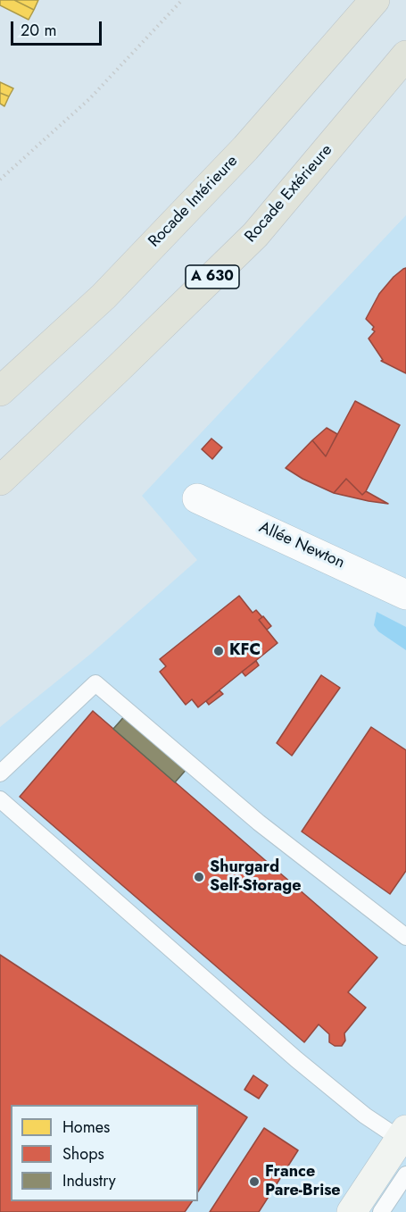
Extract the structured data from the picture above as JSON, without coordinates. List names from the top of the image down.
{
  "streets": {
    "highway": ["Rocade Extérieure", "Rocade Intérieure", "A 630"],
    "street": ["Allée Newton"]
  },
  "places": ["KFC", "Shurgard Self-Storage", "France Pare-Brise"],
  "legend": ["Homes", "Shops", "Industry"],
  "scale_bar": "20 m"
}
